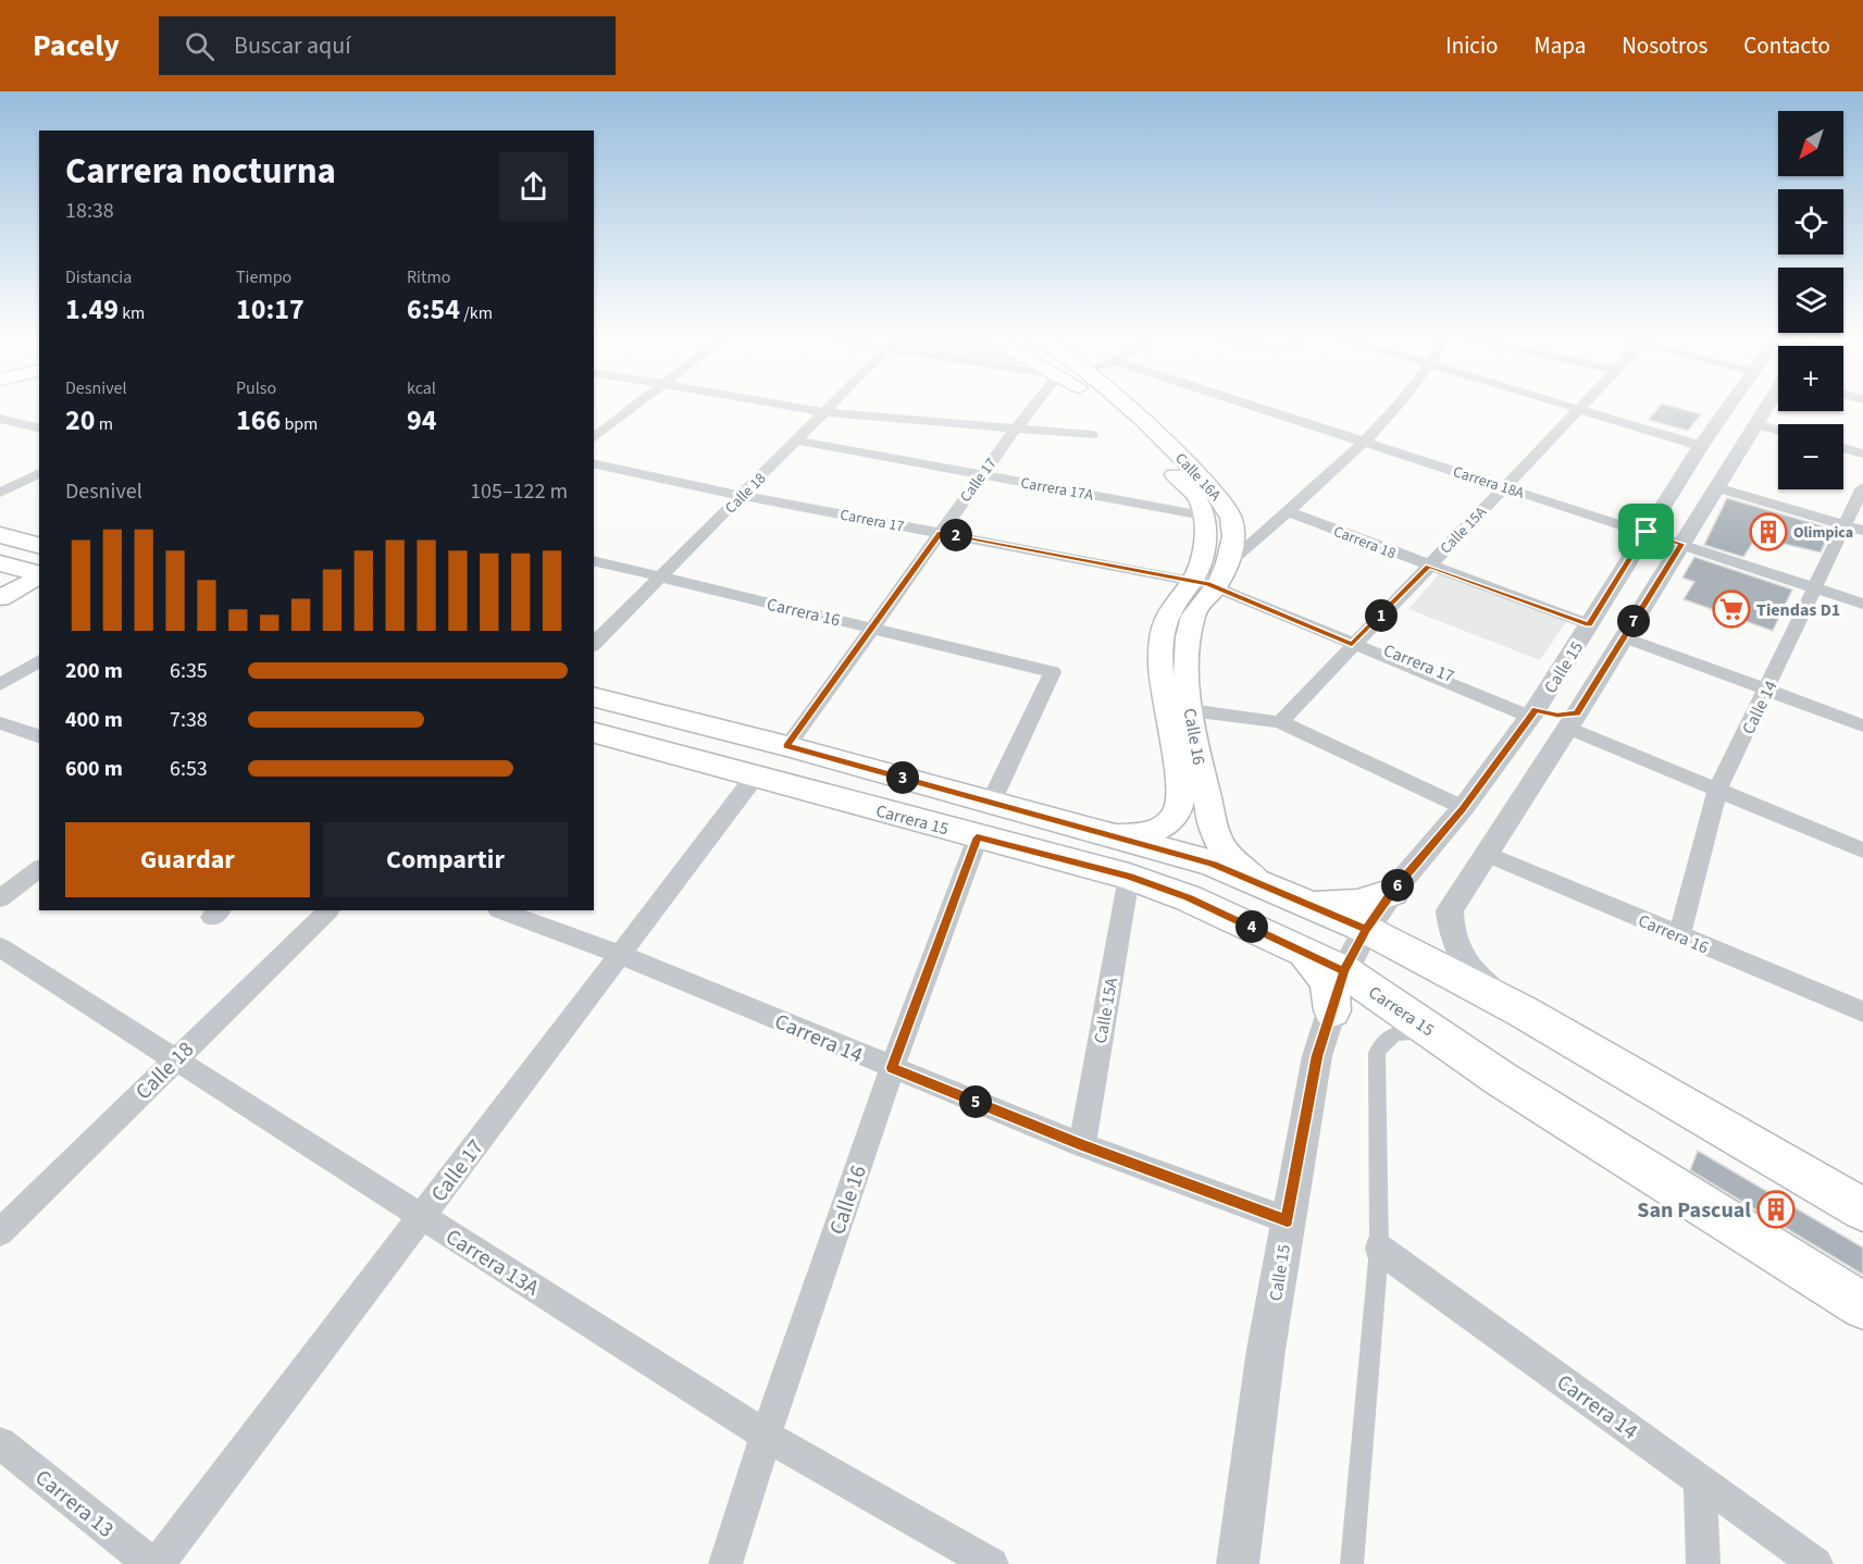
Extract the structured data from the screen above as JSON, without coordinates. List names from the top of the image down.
{
  "streets": {
    "main road": ["Calle 16A", "Calle 16", "Carrera 15"],
    "street": [
      "Calle 17",
      "Carrera 18A",
      "Carrera 17A",
      "Calle 18",
      "Carrera 17",
      "Calle 15A",
      "Carrera 18",
      "Carrera 16",
      "Calle 15",
      "Calle 14",
      "Carrera 14",
      "Carrera 13A",
      "Carrera 13"
    ]
  },
  "crossings": [
    ["Calle 16A", "Carrera 17A"],
    ["Calle 16A", "Carrera 17"],
    ["Calle 16A", "Calle 16"],
    ["Calle 17", "Carrera 17A"],
    ["Calle 17", "Carrera 17"],
    ["Calle 17", "Carrera 16"],
    ["Calle 17", "Carrera 15"],
    ["Calle 17", "Carrera 14"],
    ["Calle 17", "Carrera 13A"],
    ["Carrera 18A", "Calle 15A"],
    ["Carrera 18A", "Calle 15"],
    ["Carrera 18A", "Calle 14"],
    ["Carrera 18A", "Calle 16"],
    ["Carrera 17A", "Calle 18"],
    ["Calle 18", "Carrera 17"],
    ["Calle 18", "Carrera 16"],
    ["Calle 18", "Carrera 13A"],
    ["Carrera 17", "Calle 15A"],
    ["Carrera 17", "Calle 15"],
    ["Carrera 17", "Calle 16"],
    ["Calle 15A", "Carrera 18"],
    ["Calle 15A", "Carrera 15"],
    ["Calle 15A", "Carrera 14"],
    ["Carrera 18", "Calle 15"],
    ["Carrera 18", "Calle 16"],
    ["Carrera 16", "Calle 15"],
    ["Carrera 16", "Calle 14"],
    ["Carrera 16", "Carrera 15"],
    ["Calle 15", "Carrera 15"],
    ["Calle 15", "Carrera 14"],
    ["Calle 16", "Carrera 15"],
    ["Calle 16", "Carrera 14"],
    ["Calle 16", "Carrera 13A"]
  ],
  "places": {
    "building": ["Olimpica", "San Pascual"],
    "supermarket": ["Tiendas D1"]
  },
  "north": "bottom left",
  "page": {
    "header": "Pacely",
    "search": "Buscar aquí",
    "nav": [
      "Inicio",
      "Mapa",
      "Nosotros",
      "Contacto"
    ],
    "map_buttons": ["+", "−"],
    "heading": ["Carrera nocturna", "18:38"],
    "stats": [
      ["Distancia", "1.49 km"],
      ["Tiempo", "10:17"],
      ["Ritmo", "6:54 /km"],
      ["Desnivel", "20 m"],
      ["Pulso", "166 bpm"],
      ["kcal", "94"]
    ],
    "chart": ["Desnivel", "105–122 m"],
    "pins": [
      "2",
      "1",
      "7",
      "3",
      "6",
      "4",
      "5"
    ],
    "list": [
      {
        "name": "200 m",
        "note": "6:35"
      },
      {
        "name": "400 m",
        "note": "7:38"
      },
      {
        "name": "600 m",
        "note": "6:53"
      }
    ],
    "buttons": ["Guardar", "Compartir"]
  }
}
